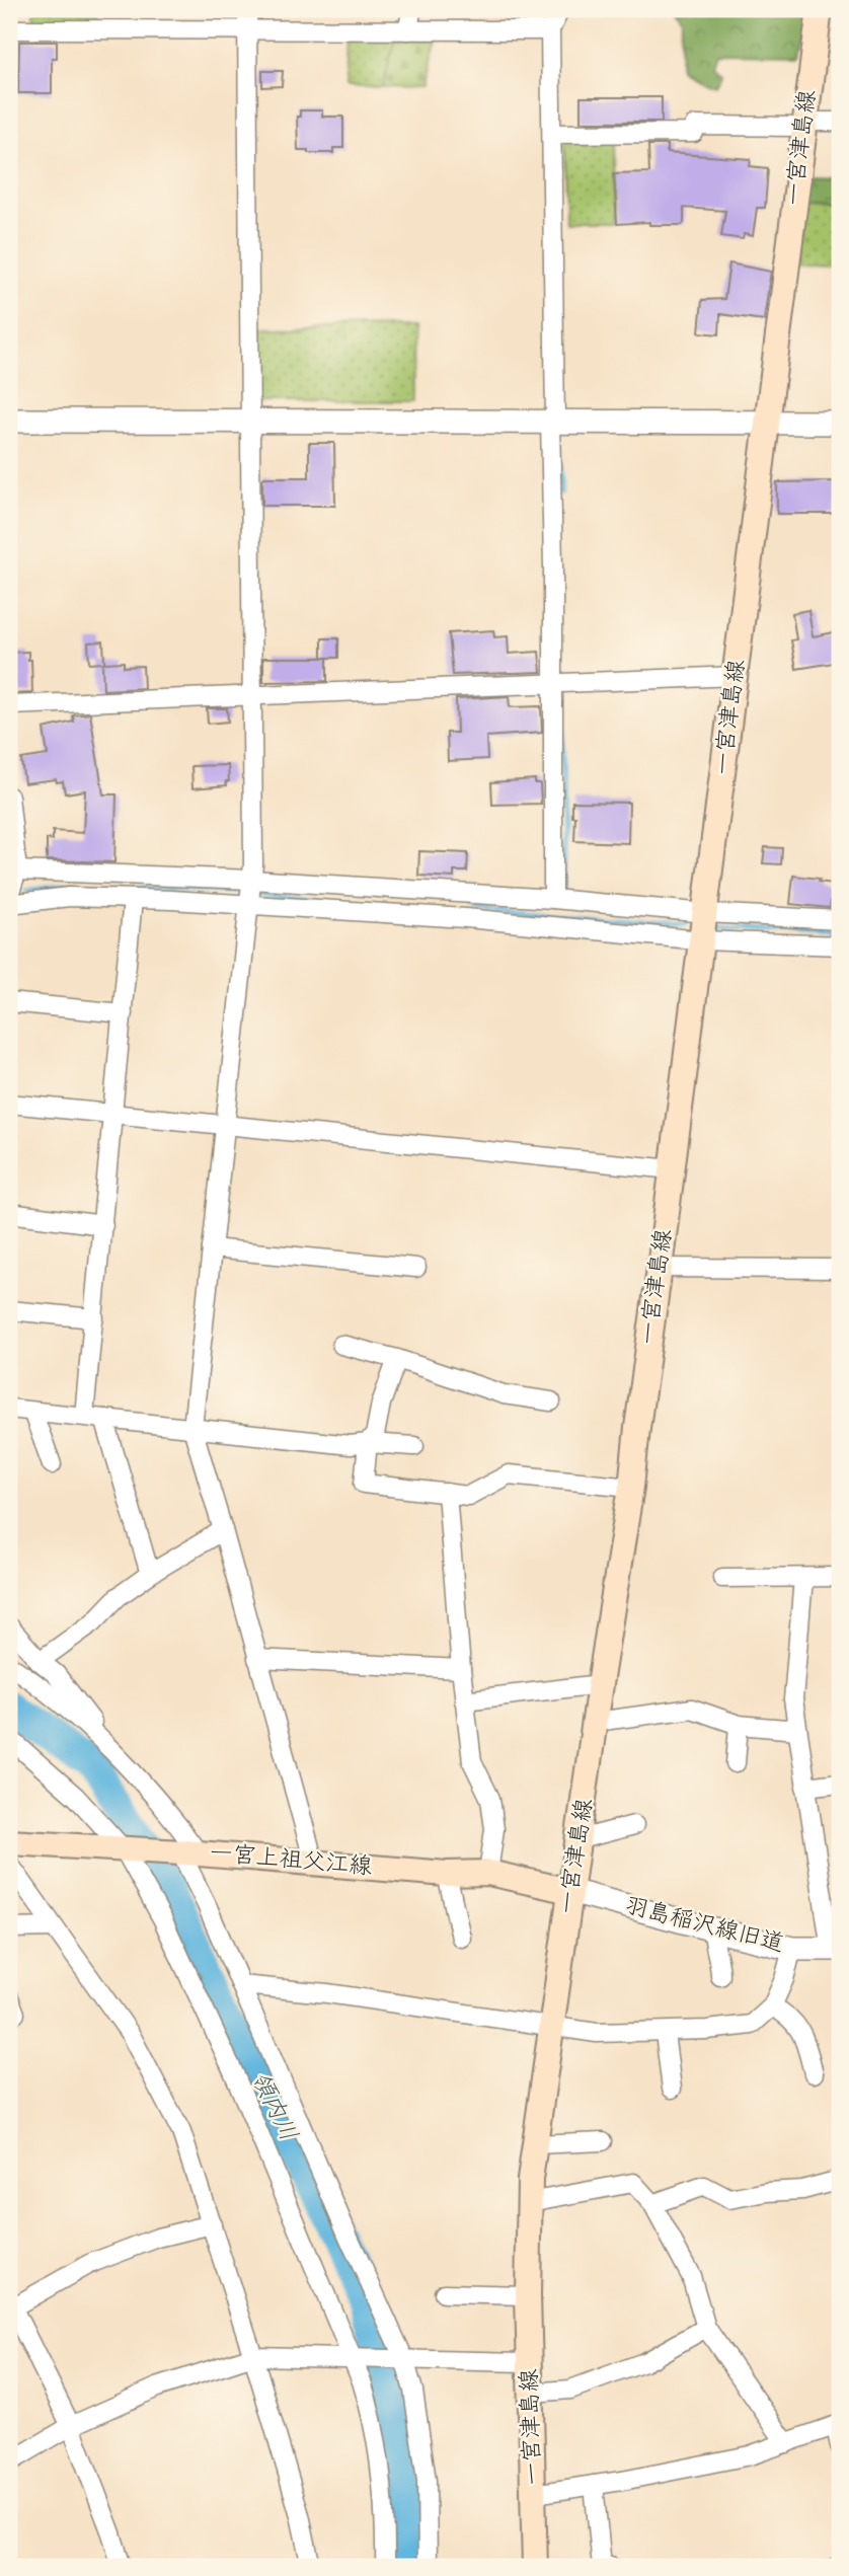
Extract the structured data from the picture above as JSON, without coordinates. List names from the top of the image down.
{
  "streets": {
    "main road": ["一宮津島線", "一宮上祖父江線"],
    "street": ["羽島稲沢線旧道"]
  },
  "crossings": [
    ["一宮津島線", "一宮上祖父江線"],
    ["一宮津島線", "羽島稲沢線旧道"],
    ["一宮上祖父江線", "羽島稲沢線旧道"]
  ],
  "water": ["領内川"]
}
